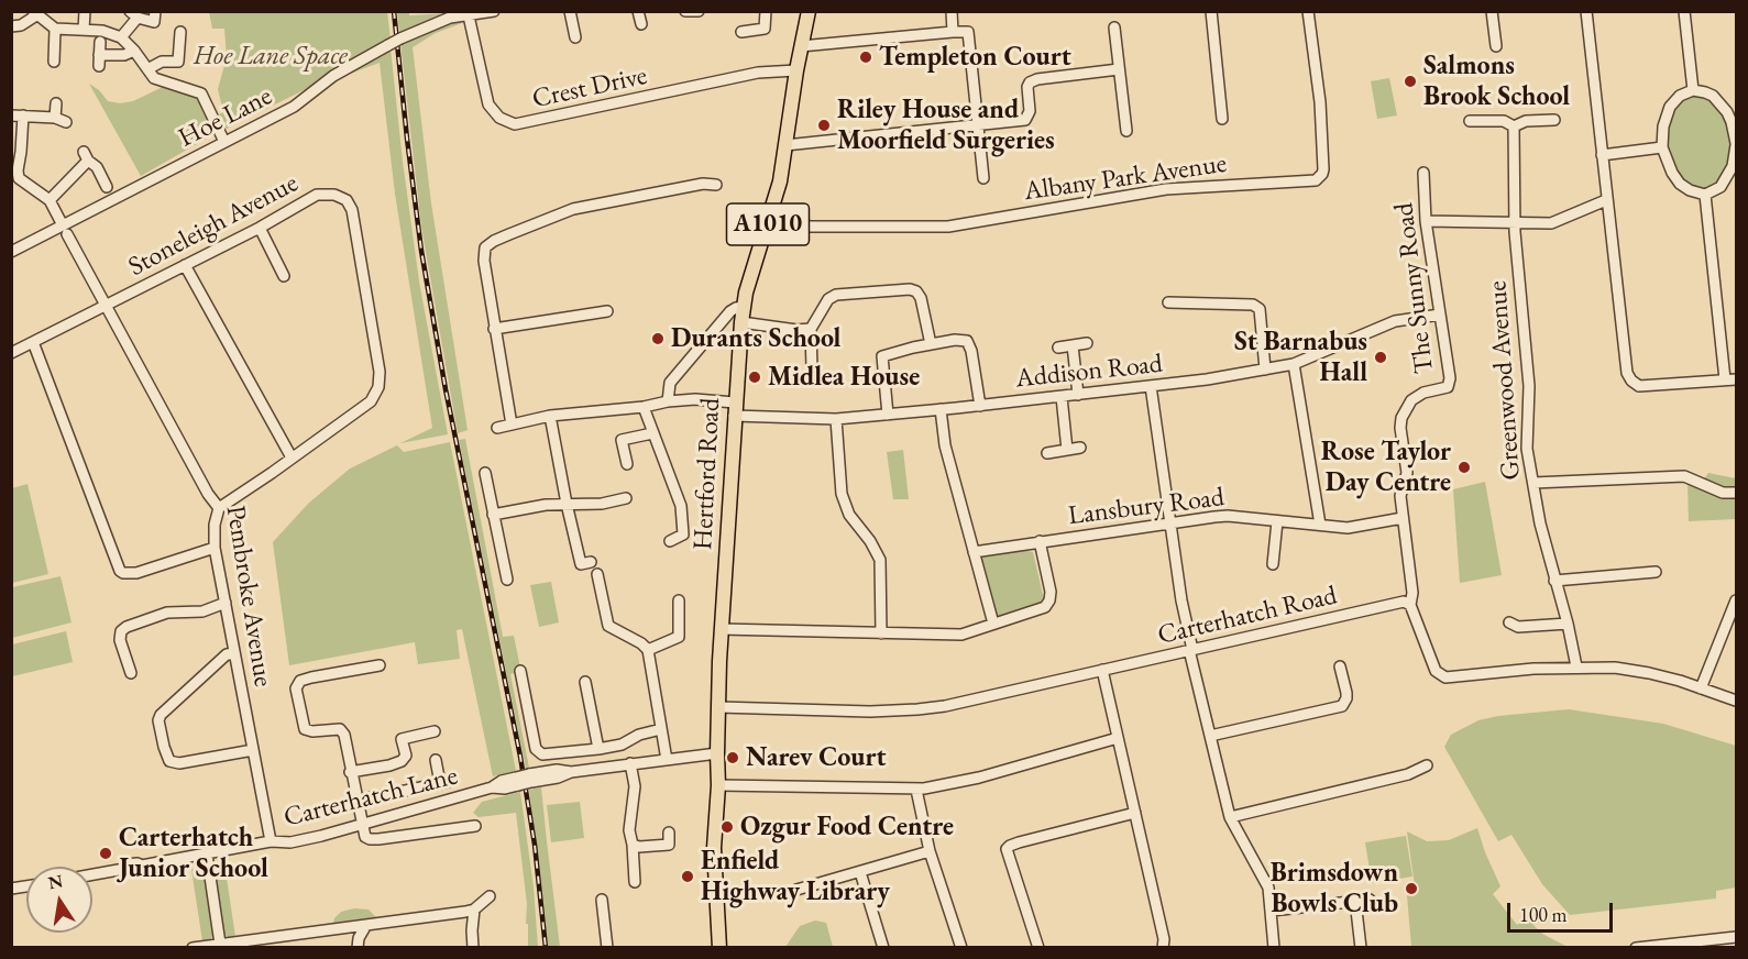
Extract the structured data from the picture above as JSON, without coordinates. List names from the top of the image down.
{
  "streets": {
    "main road": ["A1010", "Hertford Road"],
    "street": [
      "Crest Drive",
      "Hoe Lane",
      "Albany Park Avenue",
      "Stoneleigh Avenue",
      "The Sunny Road",
      "Addison Road",
      "Greenwood Avenue",
      "Lansbury Road",
      "Pembroke Avenue",
      "Carterhatch Road",
      "Carterhatch Lane"
    ]
  },
  "crossings": [
    ["Crest Drive", "Hoe Lane"],
    ["Crest Drive", "Hertford Road"],
    ["Hoe Lane", "Pembroke Avenue"],
    ["Albany Park Avenue", "Hertford Road"],
    ["Stoneleigh Avenue", "Pembroke Avenue"],
    ["The Sunny Road", "Addison Road"],
    ["The Sunny Road", "Lansbury Road"],
    ["The Sunny Road", "Carterhatch Road"],
    ["Addison Road", "Hertford Road"],
    ["Hertford Road", "Carterhatch Road"],
    ["Hertford Road", "Carterhatch Lane"],
    ["Pembroke Avenue", "Carterhatch Lane"]
  ],
  "parks": ["Hoe Lane Space"],
  "places": [
    "Templeton Court",
    "Salmons Brook School",
    "Riley House and Moorfield Surgeries",
    "Durants School",
    "St Barnabus Hall",
    "Midlea House",
    "Rose Taylor Day Centre",
    "Narev Court",
    "Ozgur Food Centre",
    "Carterhatch Junior School",
    "Enfield Highway Library",
    "Brimsdown Bowls Club"
  ],
  "scale_bar": "100 m",
  "north": "top"
}
